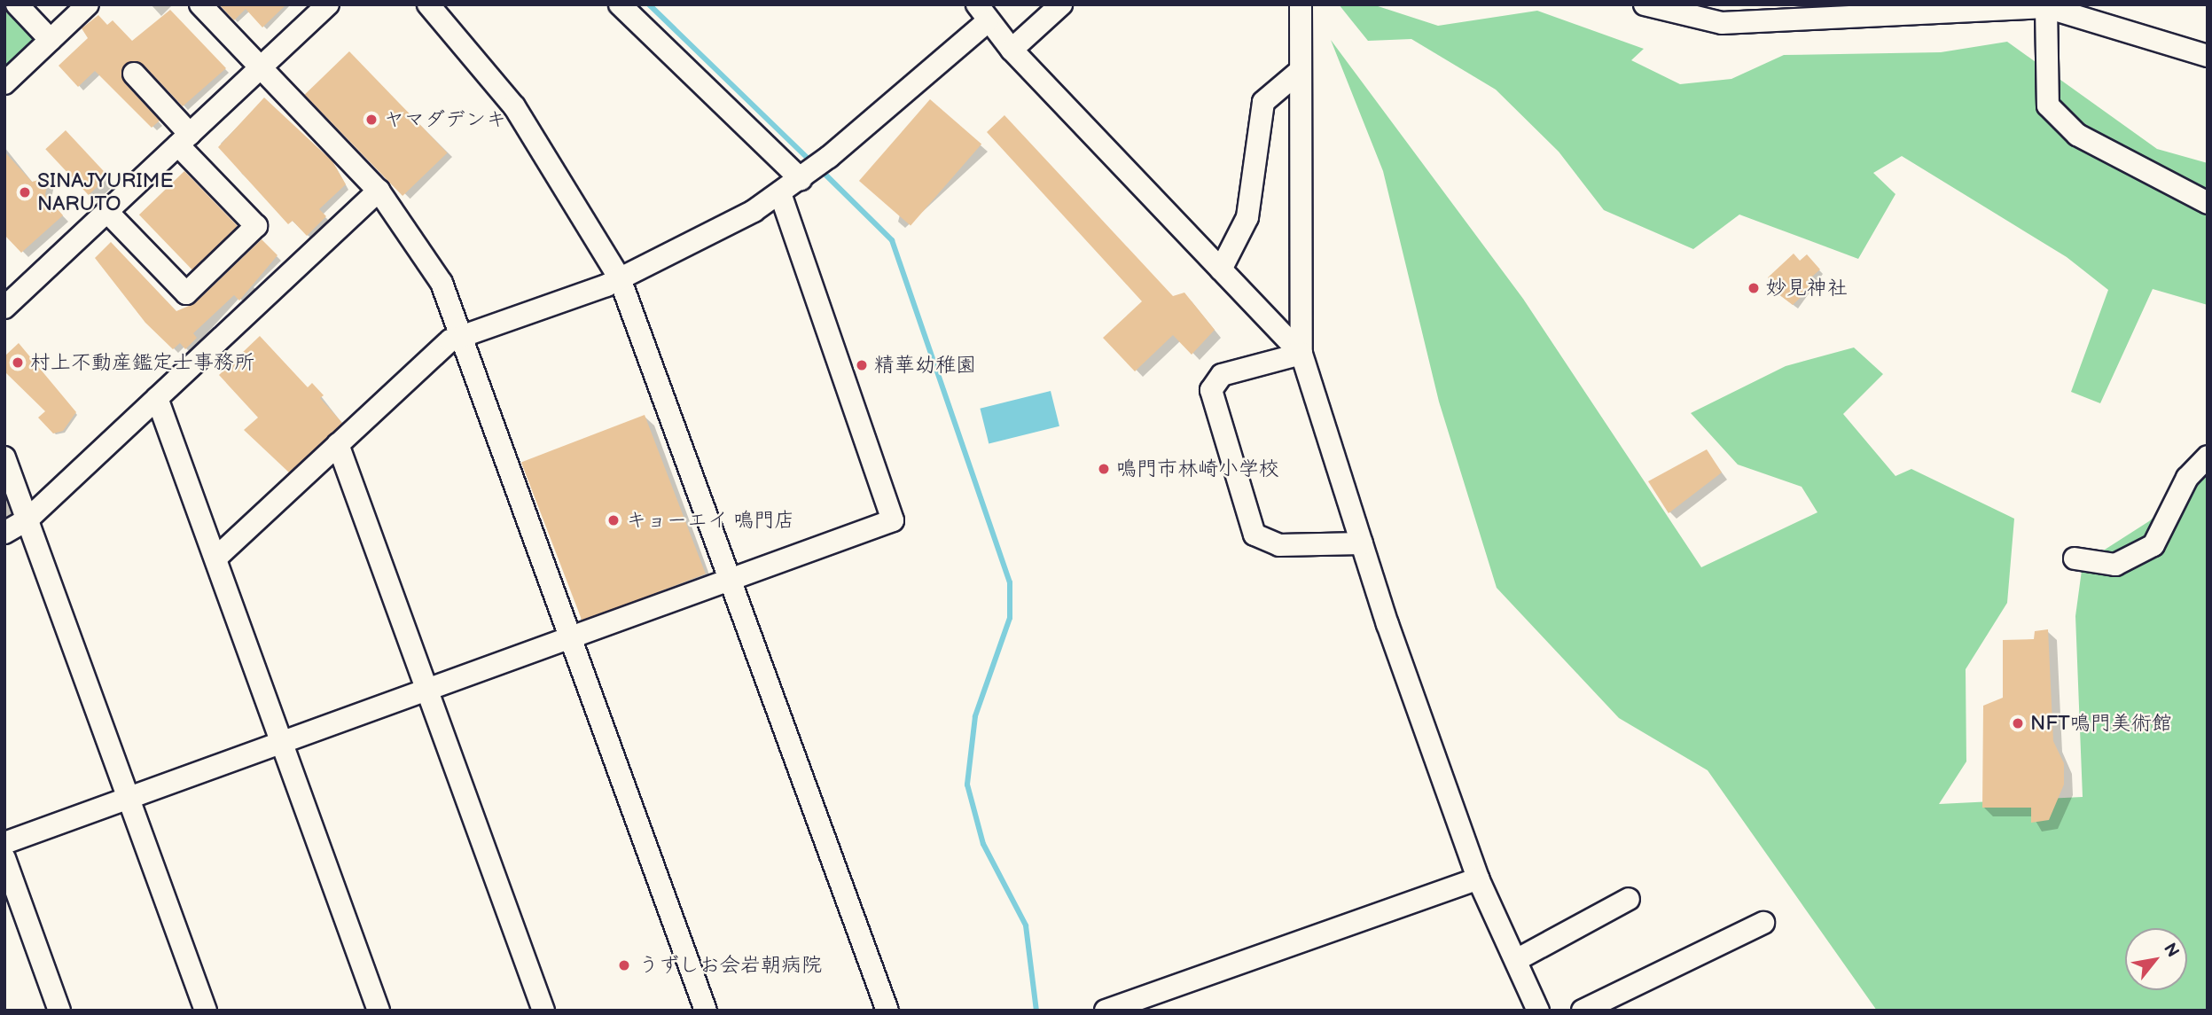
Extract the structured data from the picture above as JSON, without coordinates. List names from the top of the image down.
{
  "places": [
    "ヤマダデンキ",
    "SINAJYURIME NARUTO",
    "妙見神社",
    "村上不動産鑑定士事務所",
    "精華幼稚園",
    "鳴門市林崎小学校",
    "キョーエイ 鳴門店",
    "NFT鳴門美術館",
    "うずしお会岩朝病院"
  ],
  "north": "top right"
}
